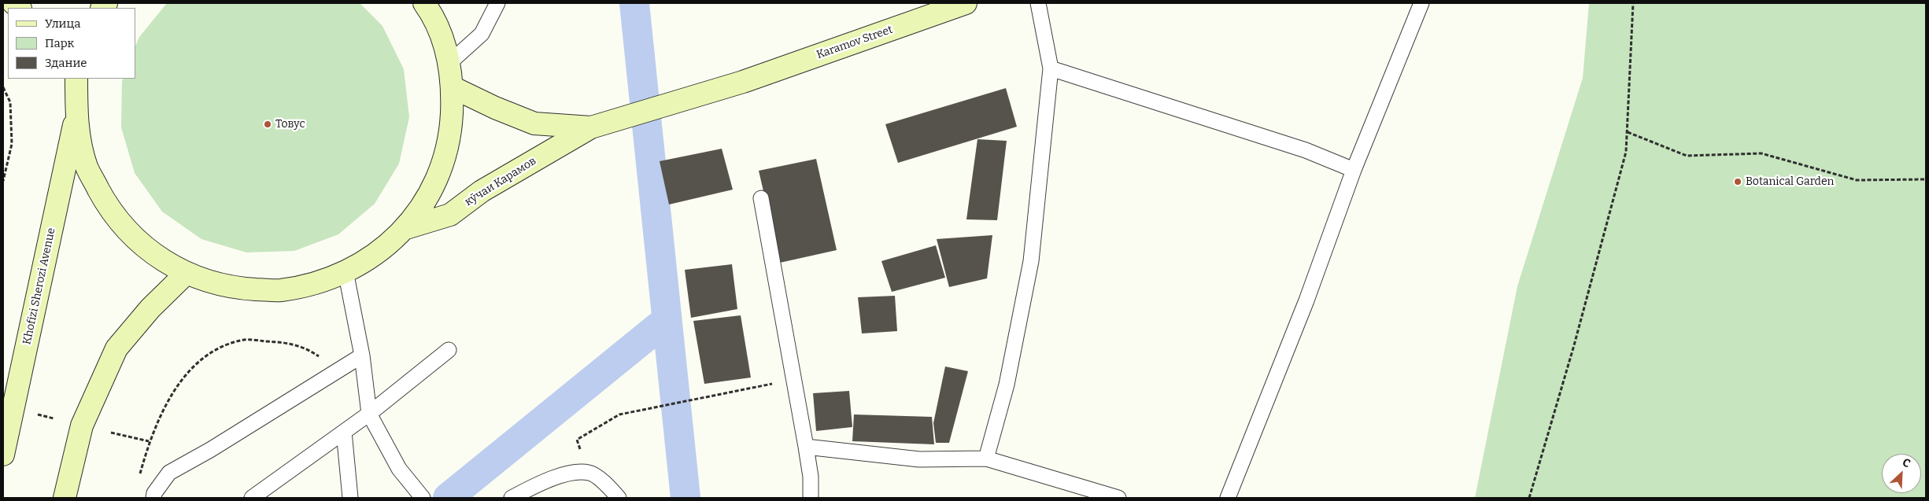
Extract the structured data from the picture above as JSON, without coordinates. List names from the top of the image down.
{
  "streets": {
    "main road": ["Karamov Street", "кӯчаи Карамов", "Khofizi Sherozi Avenue"]
  },
  "crossings": [
    ["Karamov Street", "кӯчаи Карамов"]
  ],
  "places": ["Товус", "Botanical Garden"],
  "legend": ["Улица", "Парк", "Здание"],
  "north": "top right"
}
